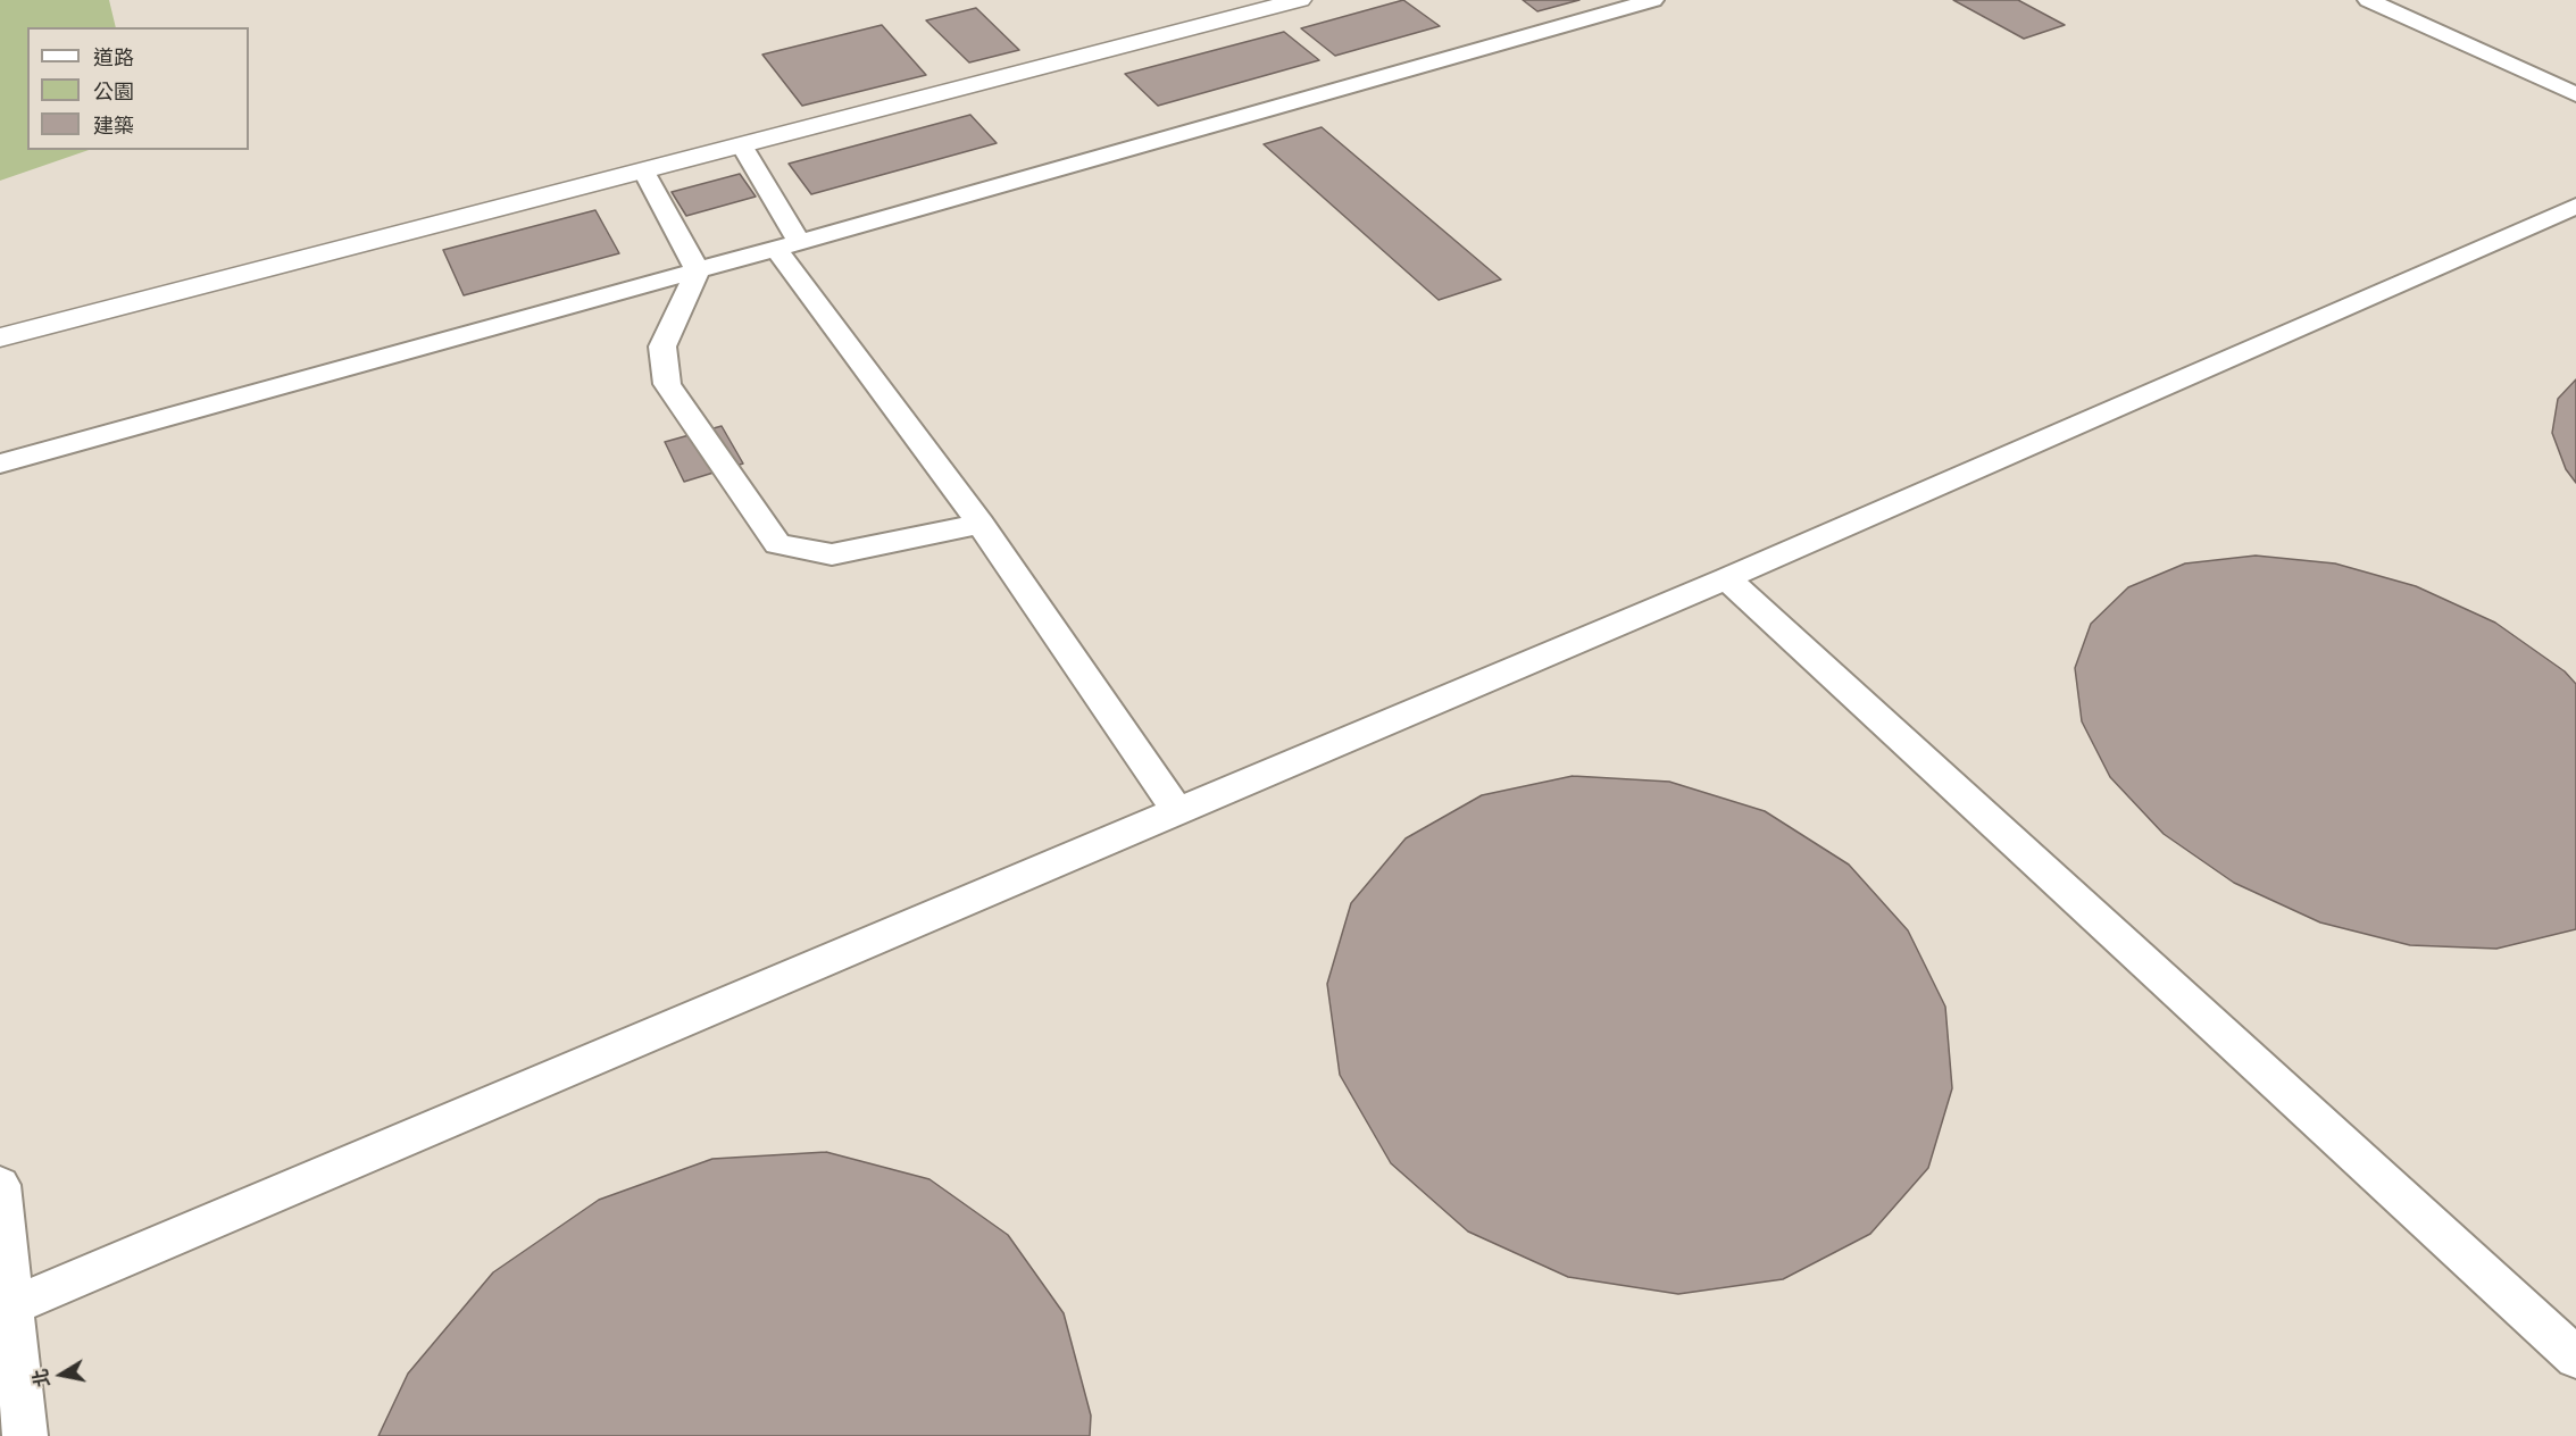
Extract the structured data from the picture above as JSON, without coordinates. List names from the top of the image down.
{
  "legend": ["道路", "公園", "建築"],
  "north": "left"
}
